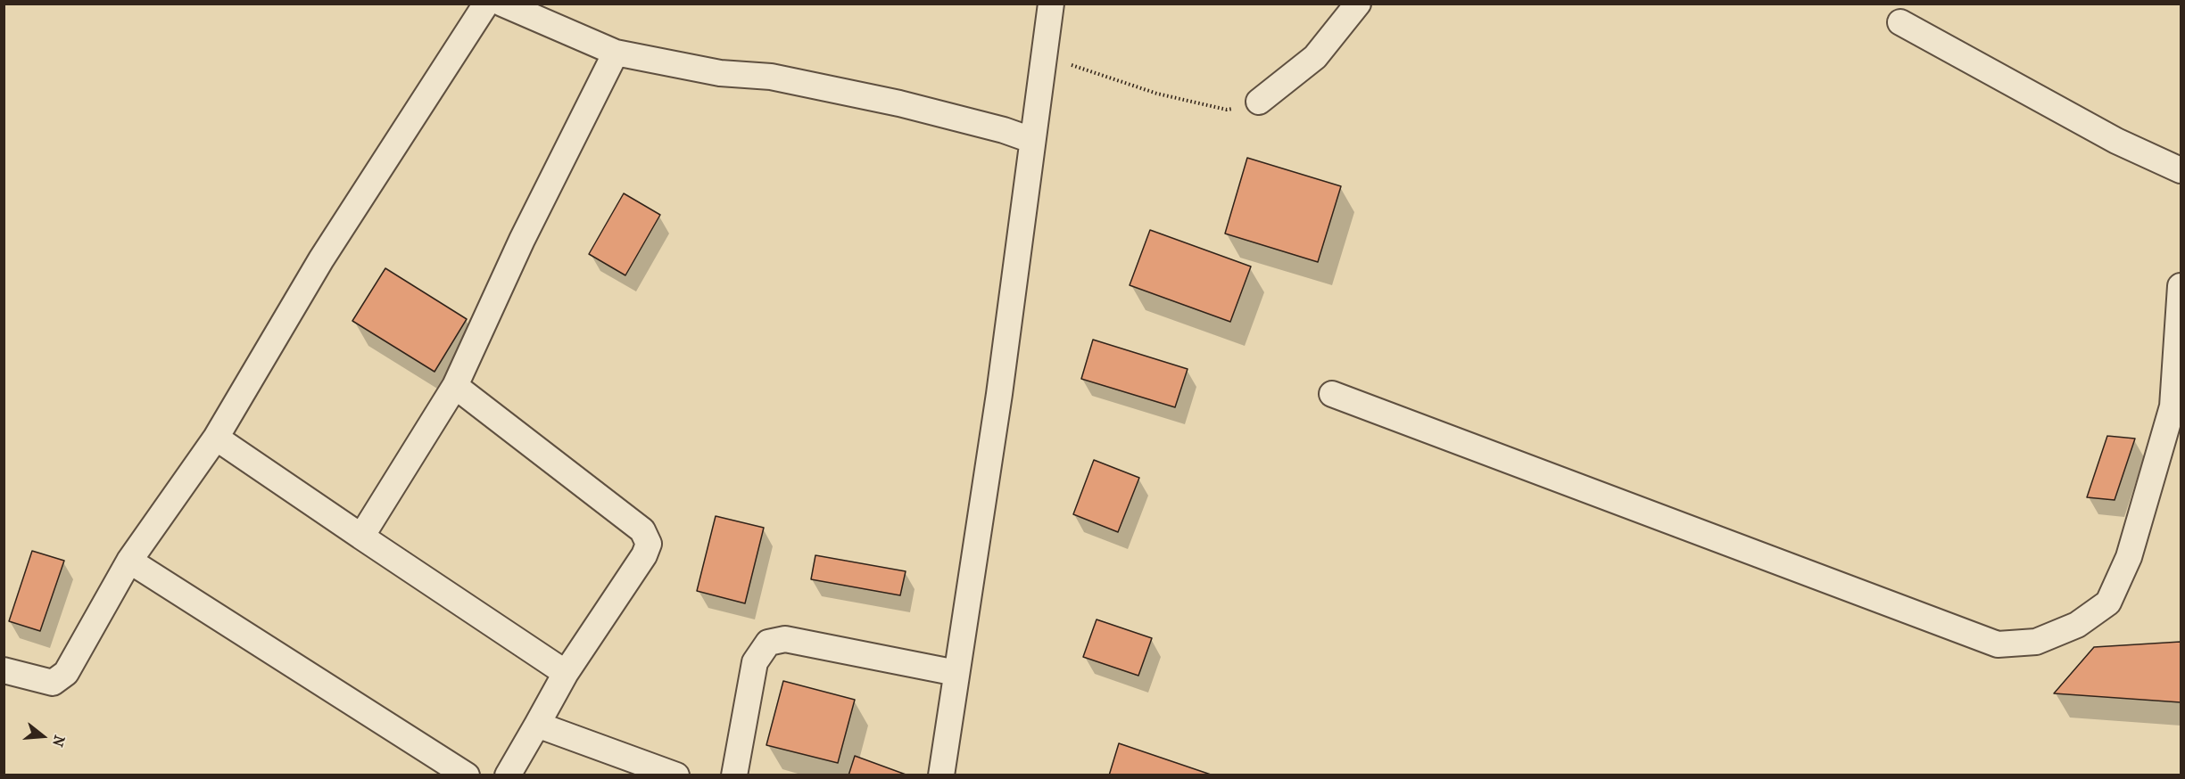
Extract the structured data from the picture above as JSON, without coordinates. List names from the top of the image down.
{
  "north": "right"
}
